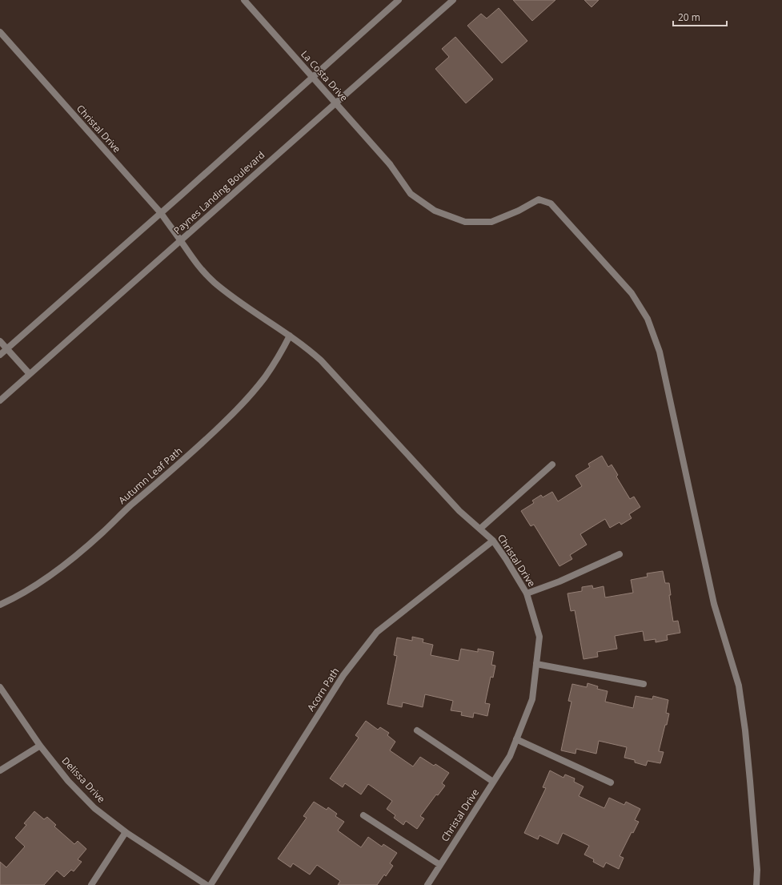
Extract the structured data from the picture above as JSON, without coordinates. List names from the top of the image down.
{
  "streets": {
    "street": [
      "La Costa Drive",
      "Christal Drive",
      "Paynes Landing Boulevard",
      "Autumn Leaf Path",
      "Acorn Path",
      "Delissa Drive"
    ]
  },
  "crossings": [
    ["La Costa Drive", "Paynes Landing Boulevard"],
    ["Christal Drive", "Paynes Landing Boulevard"],
    ["Christal Drive", "Autumn Leaf Path"],
    ["Christal Drive", "Acorn Path"]
  ],
  "scale_bar": "20 m"
}
